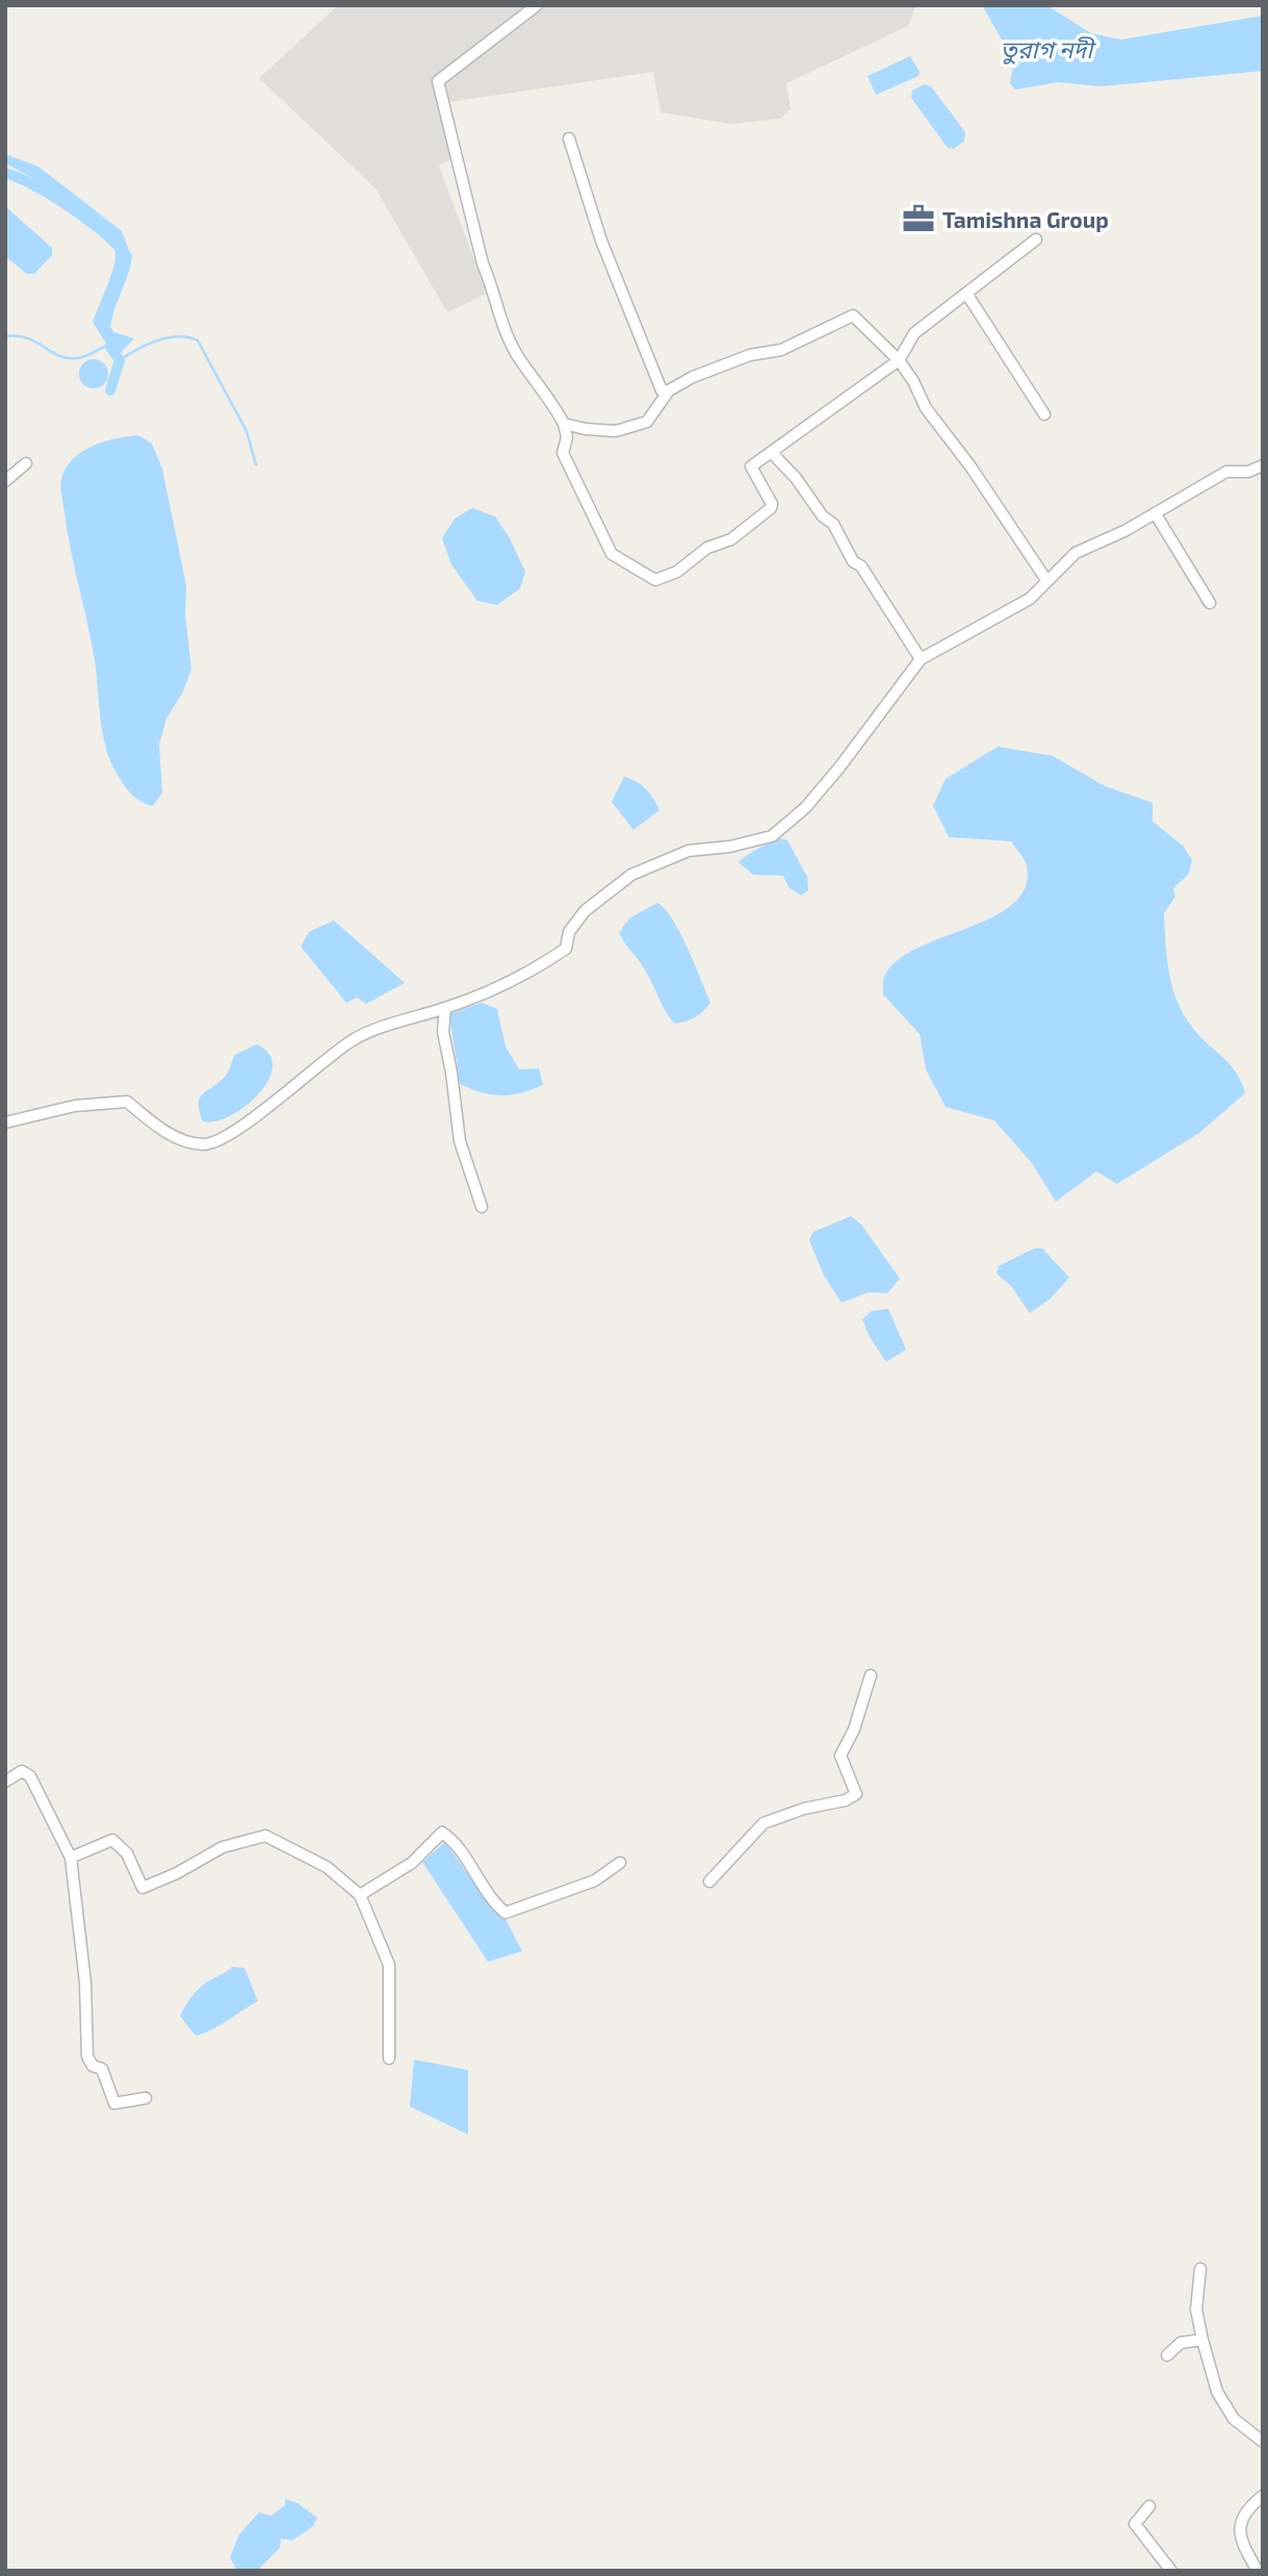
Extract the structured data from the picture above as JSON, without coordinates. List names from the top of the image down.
{
  "water": ["তুরাগ নদী"],
  "places": {
    "office": ["Tamishna Group"]
  }
}
